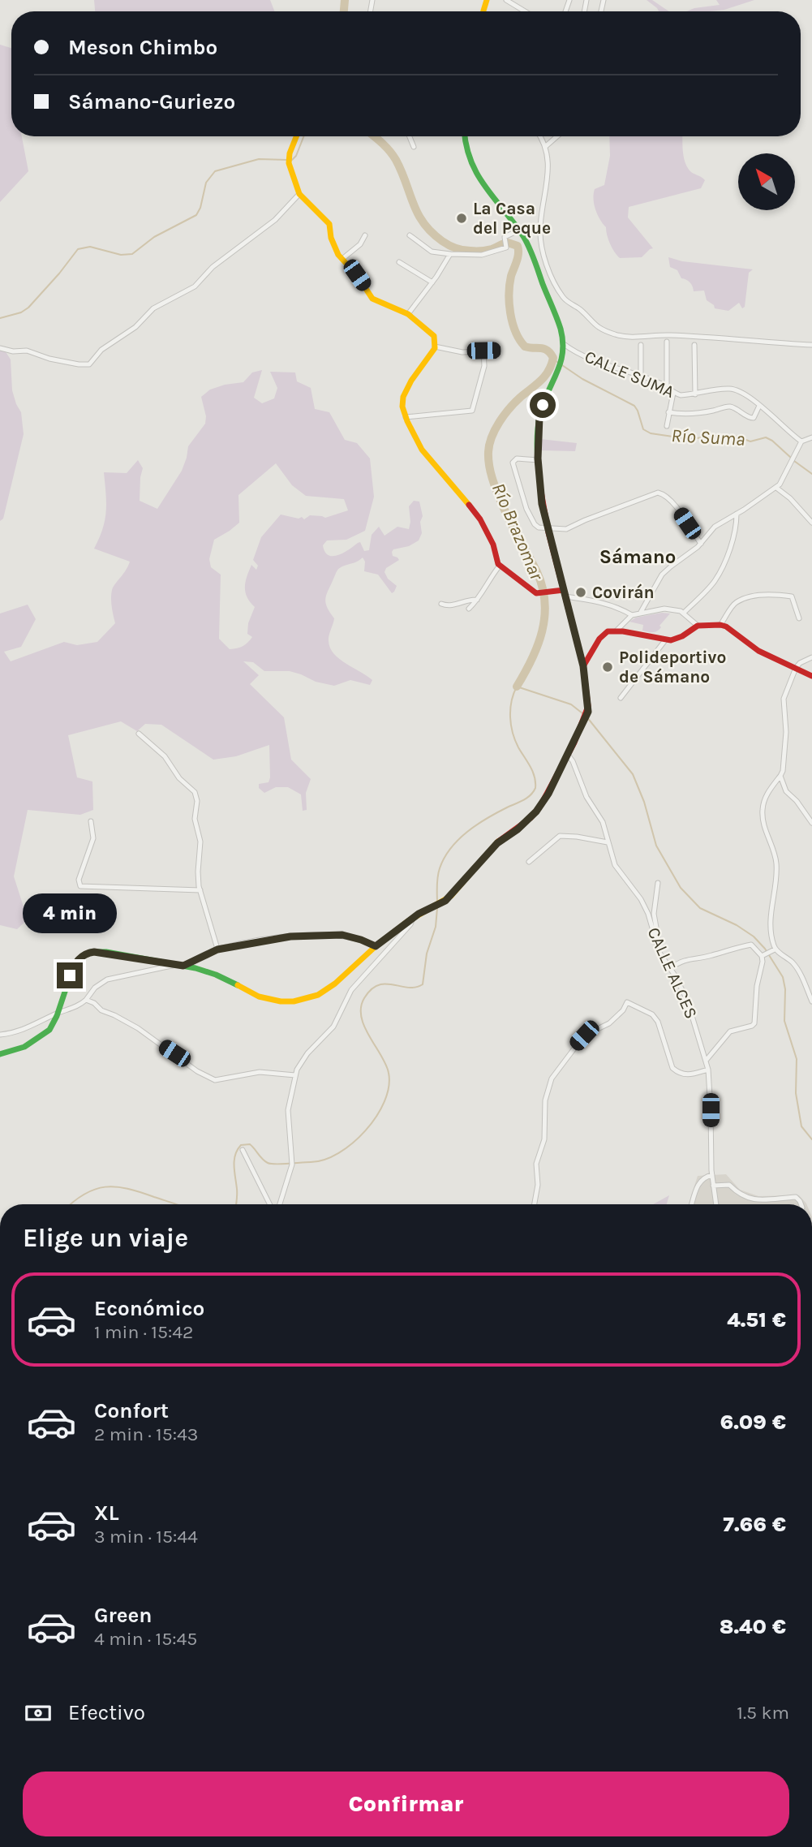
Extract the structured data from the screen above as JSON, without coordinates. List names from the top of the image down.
{
  "streets": {
    "street": ["CALLE SUMA", "CALLE ALCES"]
  },
  "districts": ["Sámano"],
  "water": ["Río Suma", "Río Brazomar"],
  "places": ["La Casa del Peque", "Covirán", "Polideportivo de Sámano"],
  "north": "top left",
  "page": {
    "banner": ["Meson Chimbo", "Sámano-Guriezo"],
    "bubble": "4 min",
    "heading": "Elige un viaje",
    "list": [
      {
        "name": "Económico",
        "note": "1 min · 15:42",
        "value": "4.51 €"
      },
      {
        "name": "Confort",
        "note": "2 min · 15:43",
        "value": "6.09 €"
      },
      {
        "name": "XL",
        "note": "3 min · 15:44",
        "value": "7.66 €"
      },
      {
        "name": "Green",
        "note": "4 min · 15:45",
        "value": "8.40 €"
      }
    ],
    "pay": ["Efectivo", "1.5 km"],
    "buttons": "Confirmar"
  }
}
